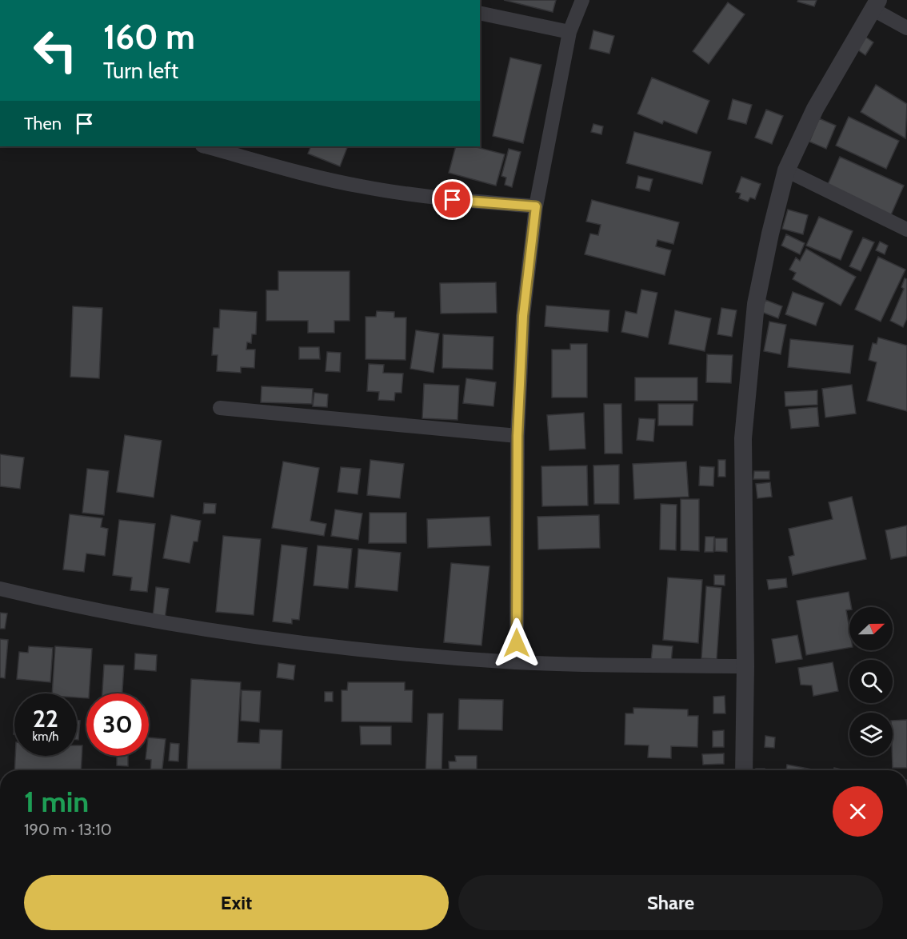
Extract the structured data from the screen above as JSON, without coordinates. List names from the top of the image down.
{
  "north": "right",
  "page": {
    "turn": ["160 m", "Turn left"],
    "then": "Then",
    "speed": "22 km/h",
    "limit": "30",
    "heading": ["1 min", "190 m · 13:10"],
    "buttons": ["Exit", "Share"]
  }
}
